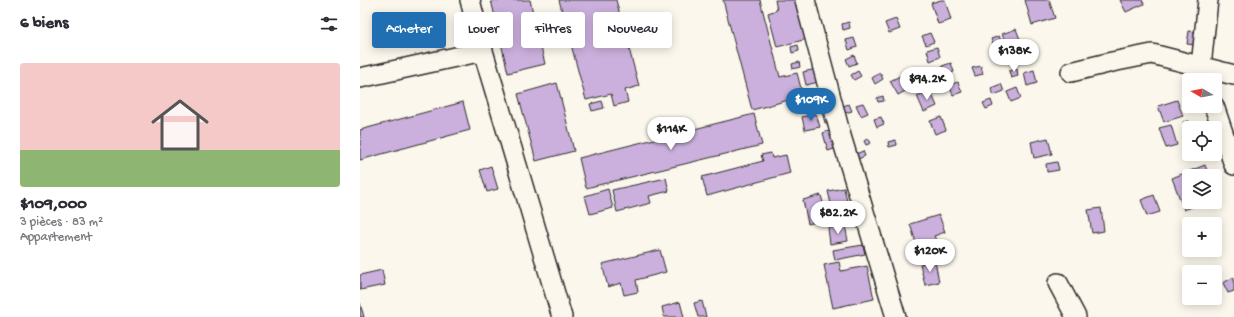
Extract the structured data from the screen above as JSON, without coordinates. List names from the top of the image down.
{
  "north": "left",
  "page": {
    "heading": "6 biens",
    "chip": [
      "Acheter",
      "Louer",
      "Filtres",
      "Nouveau"
    ],
    "price": [
      "$138K",
      "$94.2K",
      "$109K",
      "$114K",
      "$82.2K",
      "$120K"
    ],
    "list": [
      {
        "name": "$109,000",
        "note": "3 pièces · 83 m² · Appartement"
      }
    ],
    "map_buttons": ["+", "−"]
  }
}
